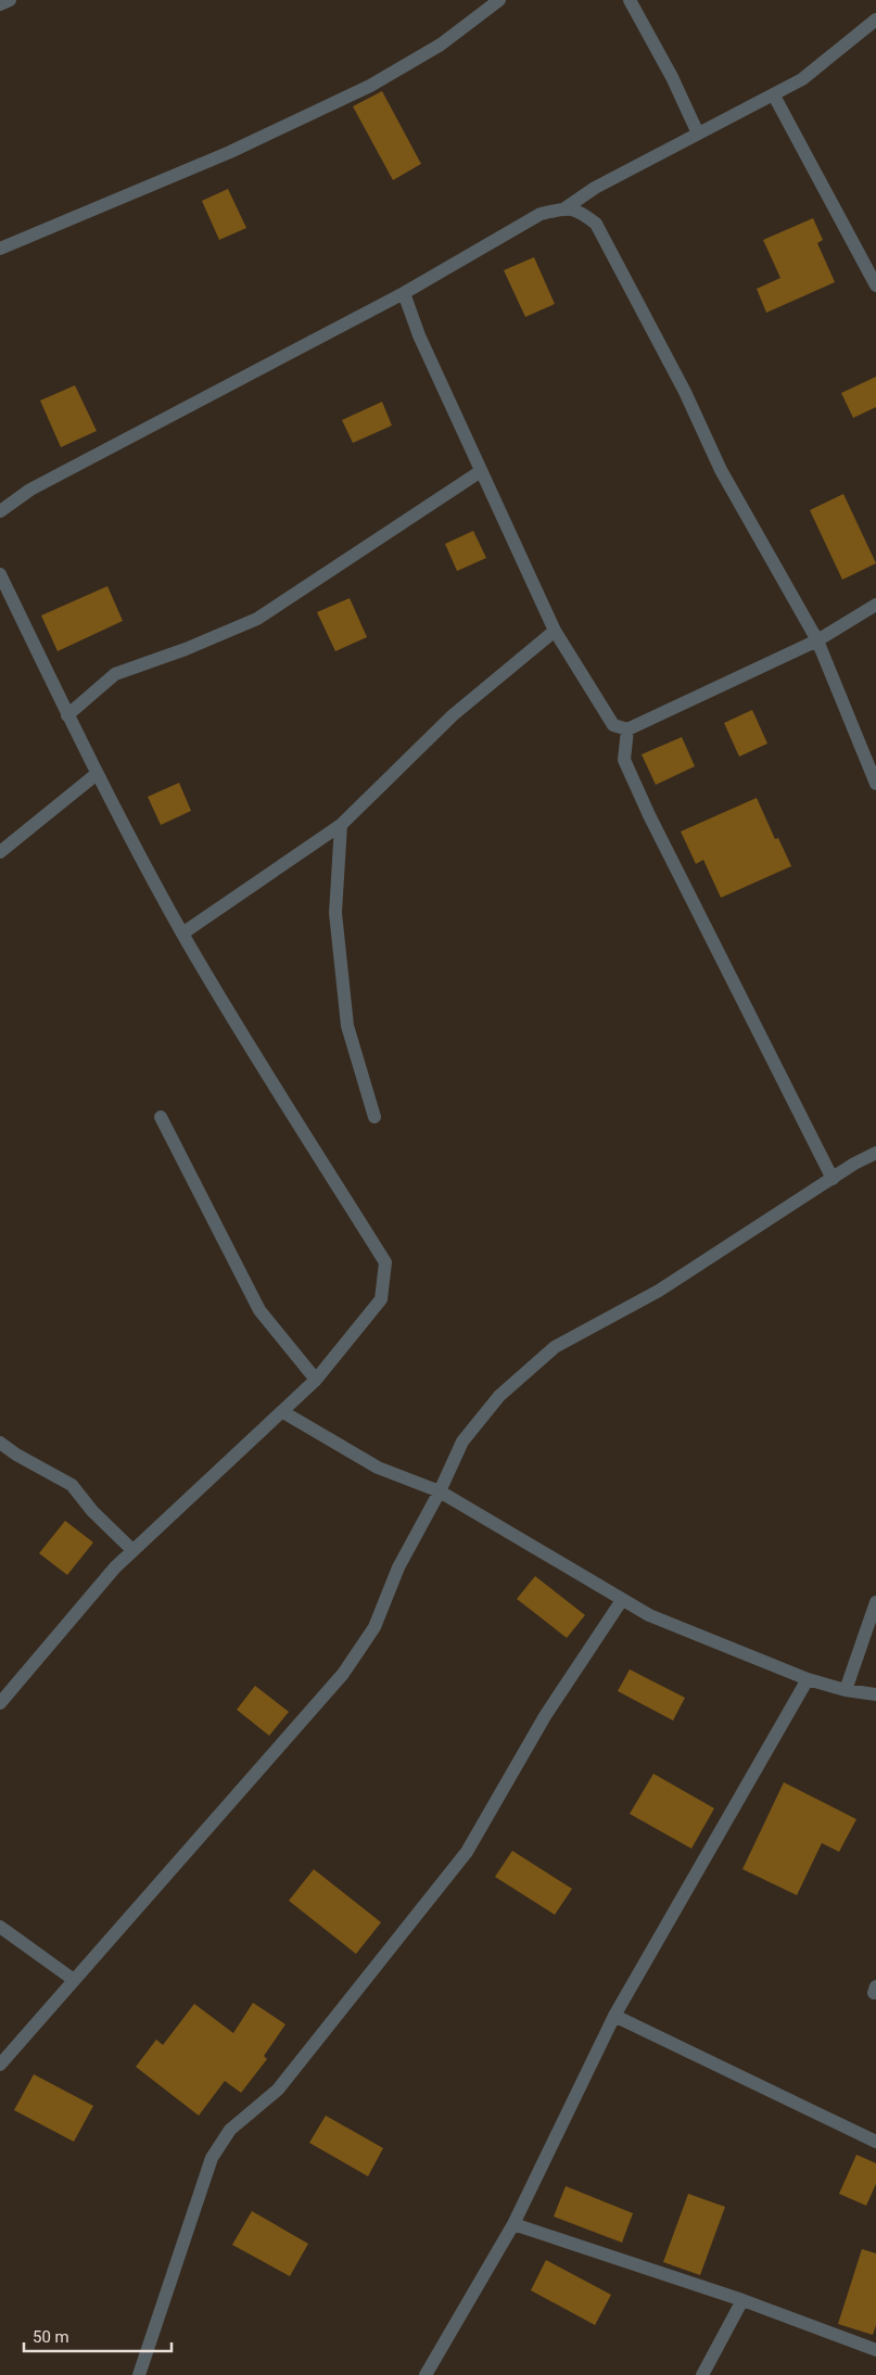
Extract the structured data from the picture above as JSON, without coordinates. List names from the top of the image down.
{
  "scale_bar": "50 m"
}
